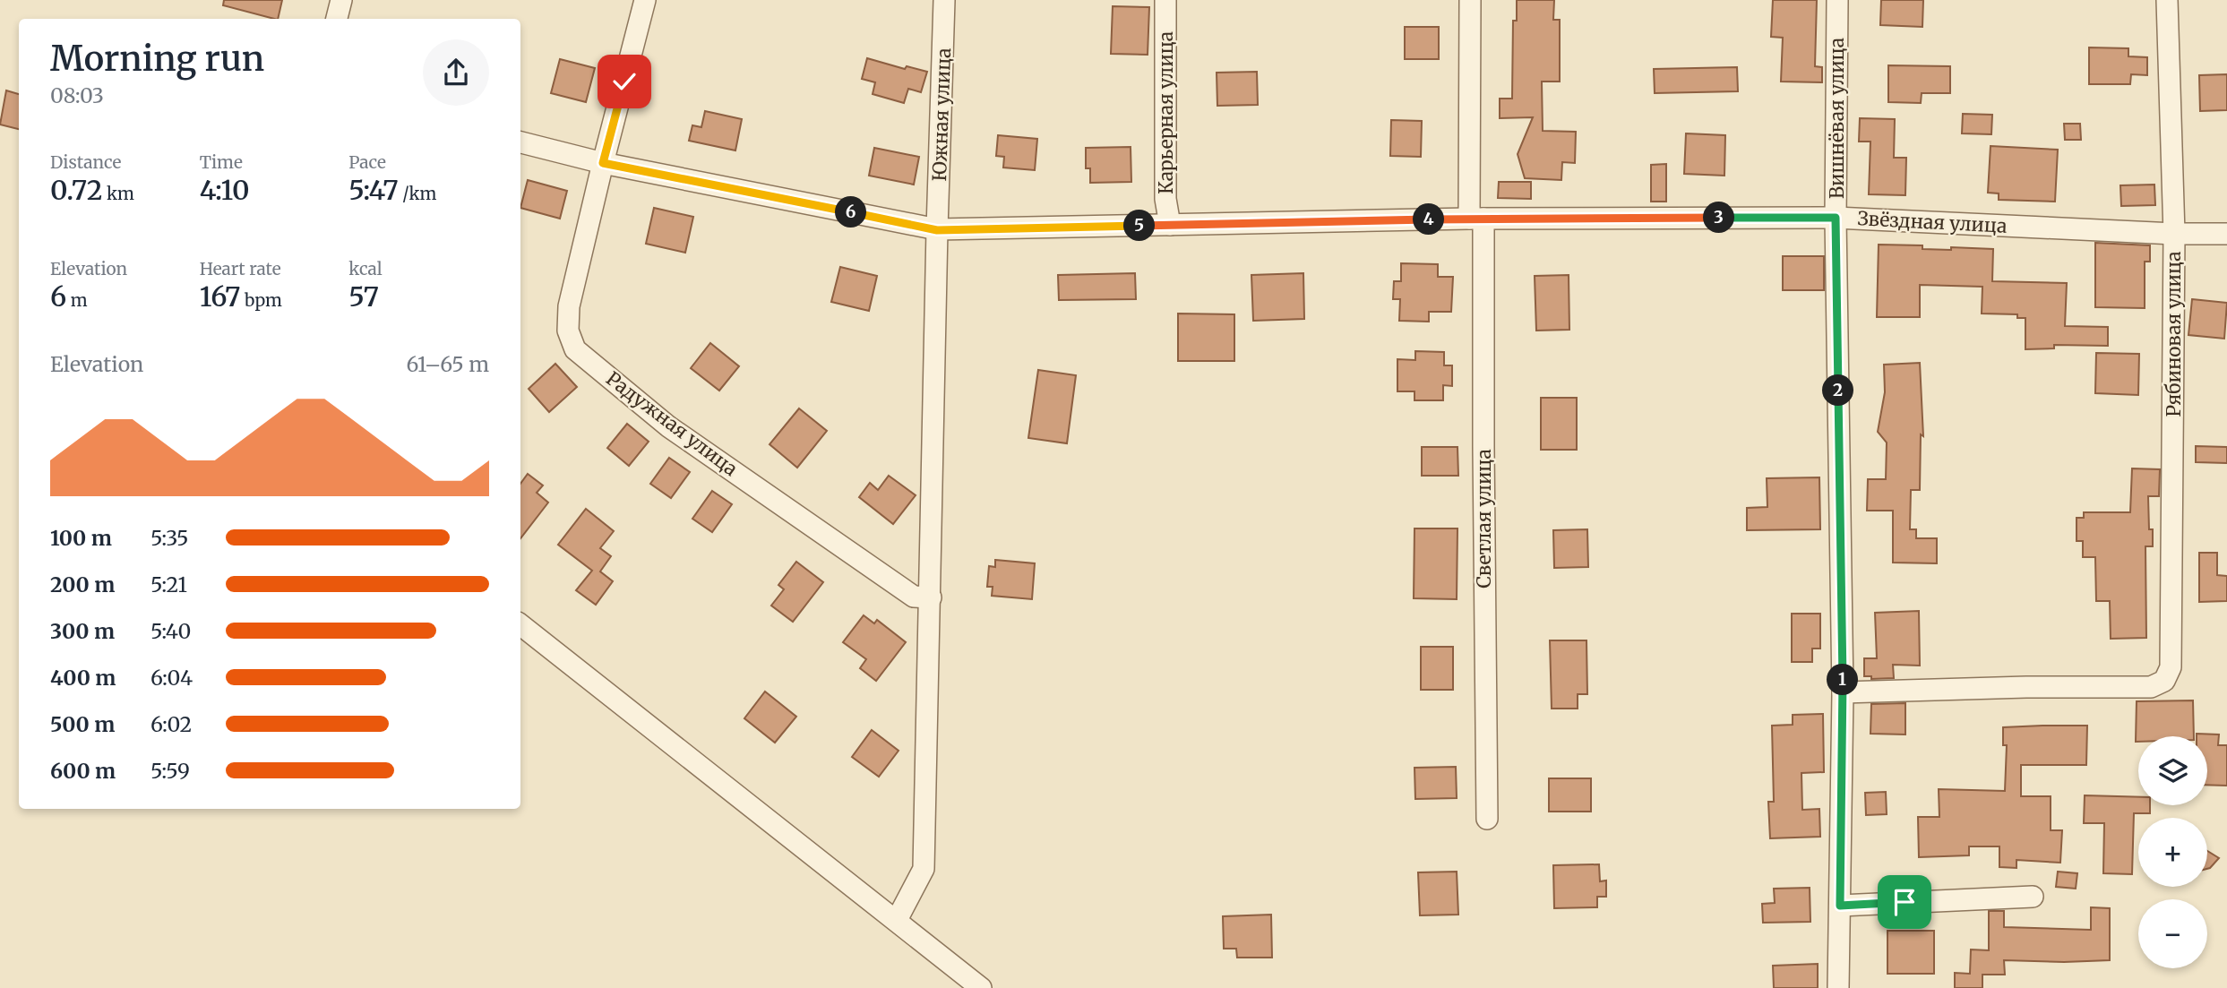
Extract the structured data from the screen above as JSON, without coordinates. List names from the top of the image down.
{
  "streets": {
    "street": [
      "Карьерная улица",
      "Южная улица",
      "Вишнёвая улица",
      "Звёздная улица",
      "Рябиновая улица",
      "Радужная улица",
      "Светлая улица"
    ]
  },
  "crossings": [
    ["Карьерная улица", "Звёздная улица"],
    ["Южная улица", "Звёздная улица"],
    ["Южная улица", "Радужная улица"],
    ["Вишнёвая улица", "Звёздная улица"],
    ["Вишнёвая улица", "Рябиновая улица"],
    ["Звёздная улица", "Рябиновая улица"],
    ["Звёздная улица", "Радужная улица"],
    ["Звёздная улица", "Светлая улица"]
  ],
  "page": {
    "heading": ["Morning run", "08:03"],
    "stats": [
      ["Distance", "0.72 km"],
      ["Time", "4:10"],
      ["Pace", "5:47 /km"],
      ["Elevation", "6 m"],
      ["Heart rate", "167 bpm"],
      ["kcal", "57"]
    ],
    "pins": [
      "6",
      "3",
      "4",
      "5",
      "2",
      "1"
    ],
    "chart": ["Elevation", "61–65 m"],
    "list": [
      {
        "name": "100 m",
        "note": "5:35"
      },
      {
        "name": "200 m",
        "note": "5:21"
      },
      {
        "name": "300 m",
        "note": "5:40"
      },
      {
        "name": "400 m",
        "note": "6:04"
      },
      {
        "name": "500 m",
        "note": "6:02"
      },
      {
        "name": "600 m",
        "note": "5:59"
      }
    ],
    "map_buttons": ["+", "−"]
  }
}
